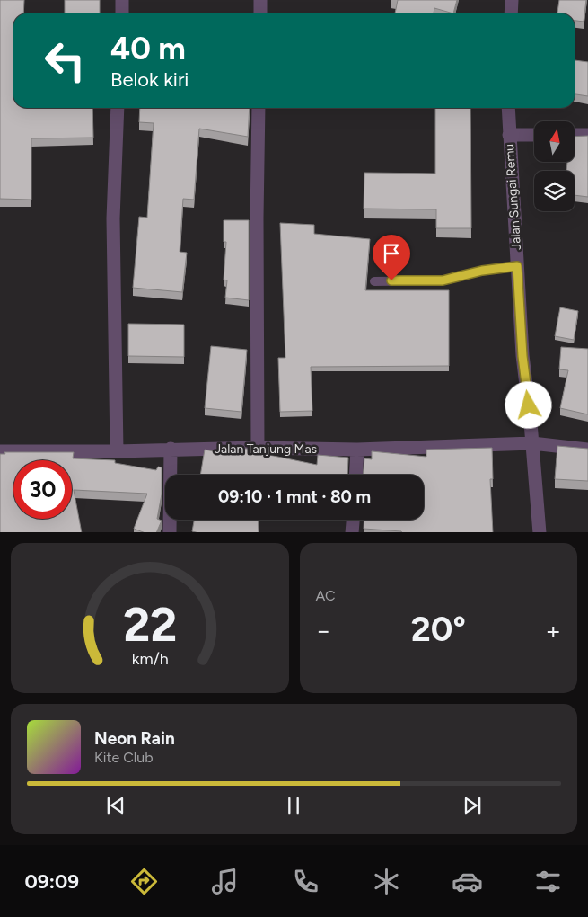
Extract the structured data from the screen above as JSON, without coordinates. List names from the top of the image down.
{
  "streets": {
    "street": ["Jalan Sungai Remu", "Jalan Tanjung Mas"]
  },
  "crossings": [
    ["Jalan Sungai Remu", "Jalan Tanjung Mas"]
  ],
  "north": "top",
  "page": {
    "turn": ["40 m", "Belok kiri"],
    "limit": "30",
    "trip": "09:10 · 1 mnt · 80 m",
    "tile": "AC",
    "heat": ["−", "20°", "+"],
    "song": ["Neon Rain", "Kite Club"],
    "tabs": "09:09",
    "gauge": ["22", "km/h"]
  }
}
